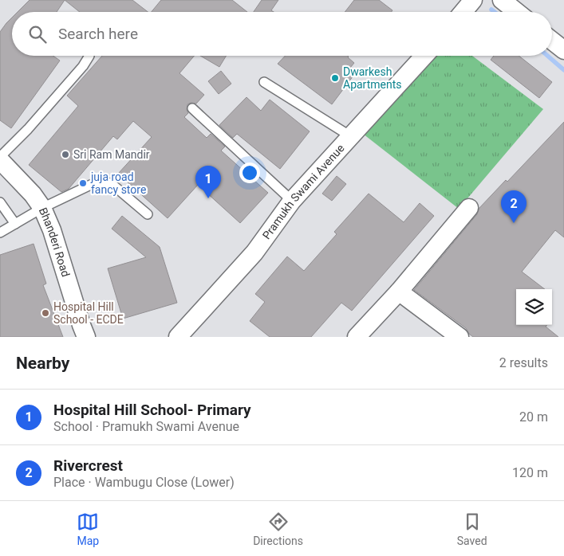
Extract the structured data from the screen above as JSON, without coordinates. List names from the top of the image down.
{
  "streets": {
    "street": ["Pramukh Swami Avenue", "Bhanderi Road"]
  },
  "places": [
    "Dwarkesh Apartments",
    "Sri Ram Mandir",
    "juja road fancy store",
    "Hospital Hill School - ECDE"
  ],
  "page": {
    "search": "Search here",
    "pins": ["1", "2"],
    "heading": ["Nearby", "2 results"],
    "list": [
      {
        "mark": "1",
        "name": "Hospital Hill School- Primary",
        "note": "School · Pramukh Swami Avenue",
        "value": "20 m"
      },
      {
        "mark": "2",
        "name": "Rivercrest",
        "note": "Place · Wambugu Close (Lower)",
        "value": "120 m"
      }
    ],
    "nav": ["Map", "Directions", "Saved"]
  }
}
